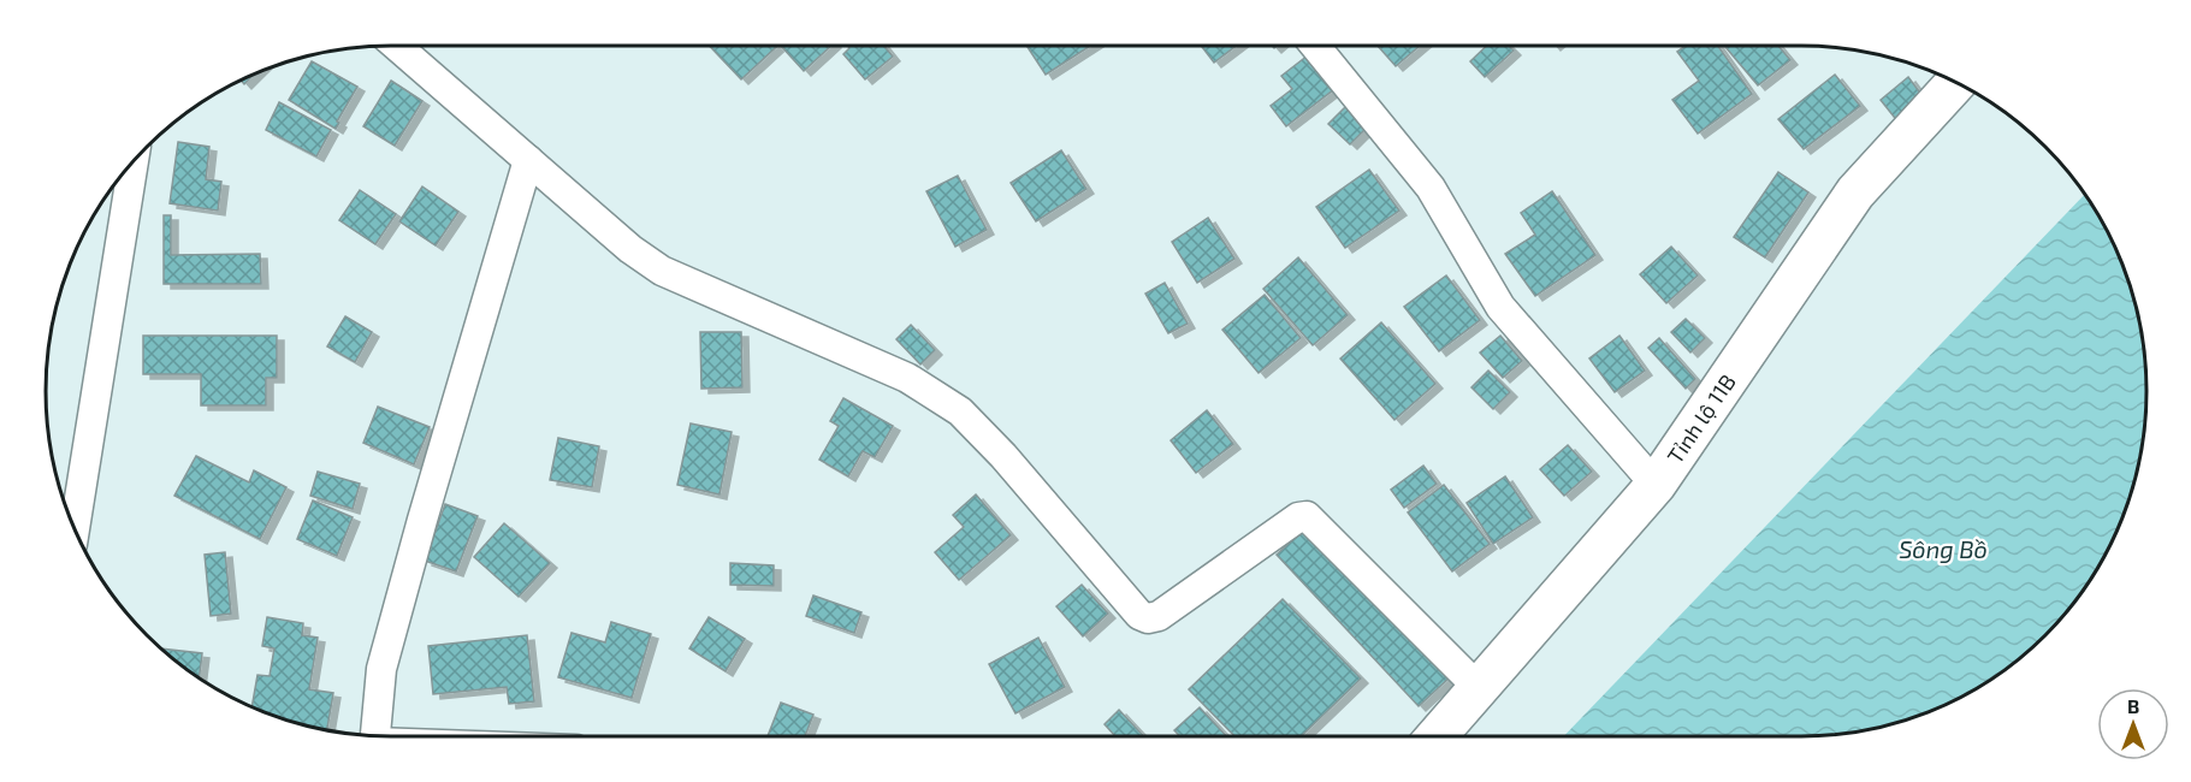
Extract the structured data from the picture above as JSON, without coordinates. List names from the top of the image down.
{
  "streets": {
    "main road": ["Tỉnh lộ 11B"]
  },
  "water": ["Sông Bồ"],
  "north": "top"
}
